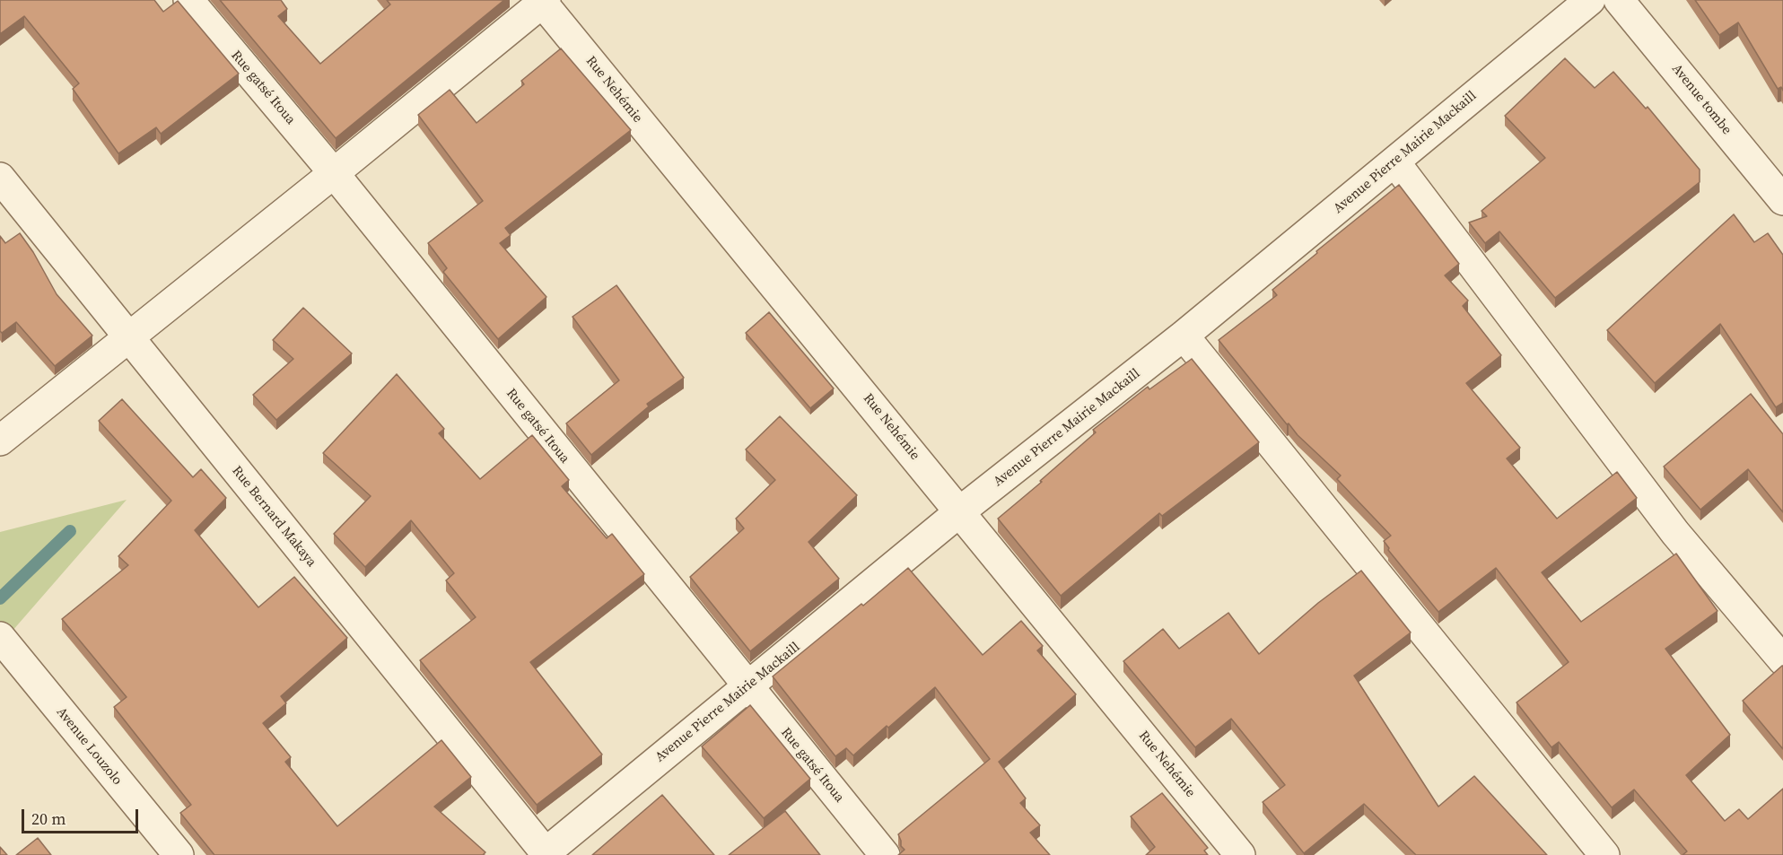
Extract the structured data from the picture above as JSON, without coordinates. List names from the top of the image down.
{
  "streets": {
    "street": [
      "Rue gatsé Itoua",
      "Rue Nehémie",
      "Avenue tombe",
      "Avenue Pierre Mairie Mackaill",
      "Rue Bernard Makaya",
      "Avenue Louzolo"
    ]
  },
  "crossings": [
    ["Rue gatsé Itoua", "Avenue Pierre Mairie Mackaill"],
    ["Rue Nehémie", "Avenue Pierre Mairie Mackaill"],
    ["Avenue Pierre Mairie Mackaill", "Rue Bernard Makaya"]
  ],
  "scale_bar": "20 m"
}
